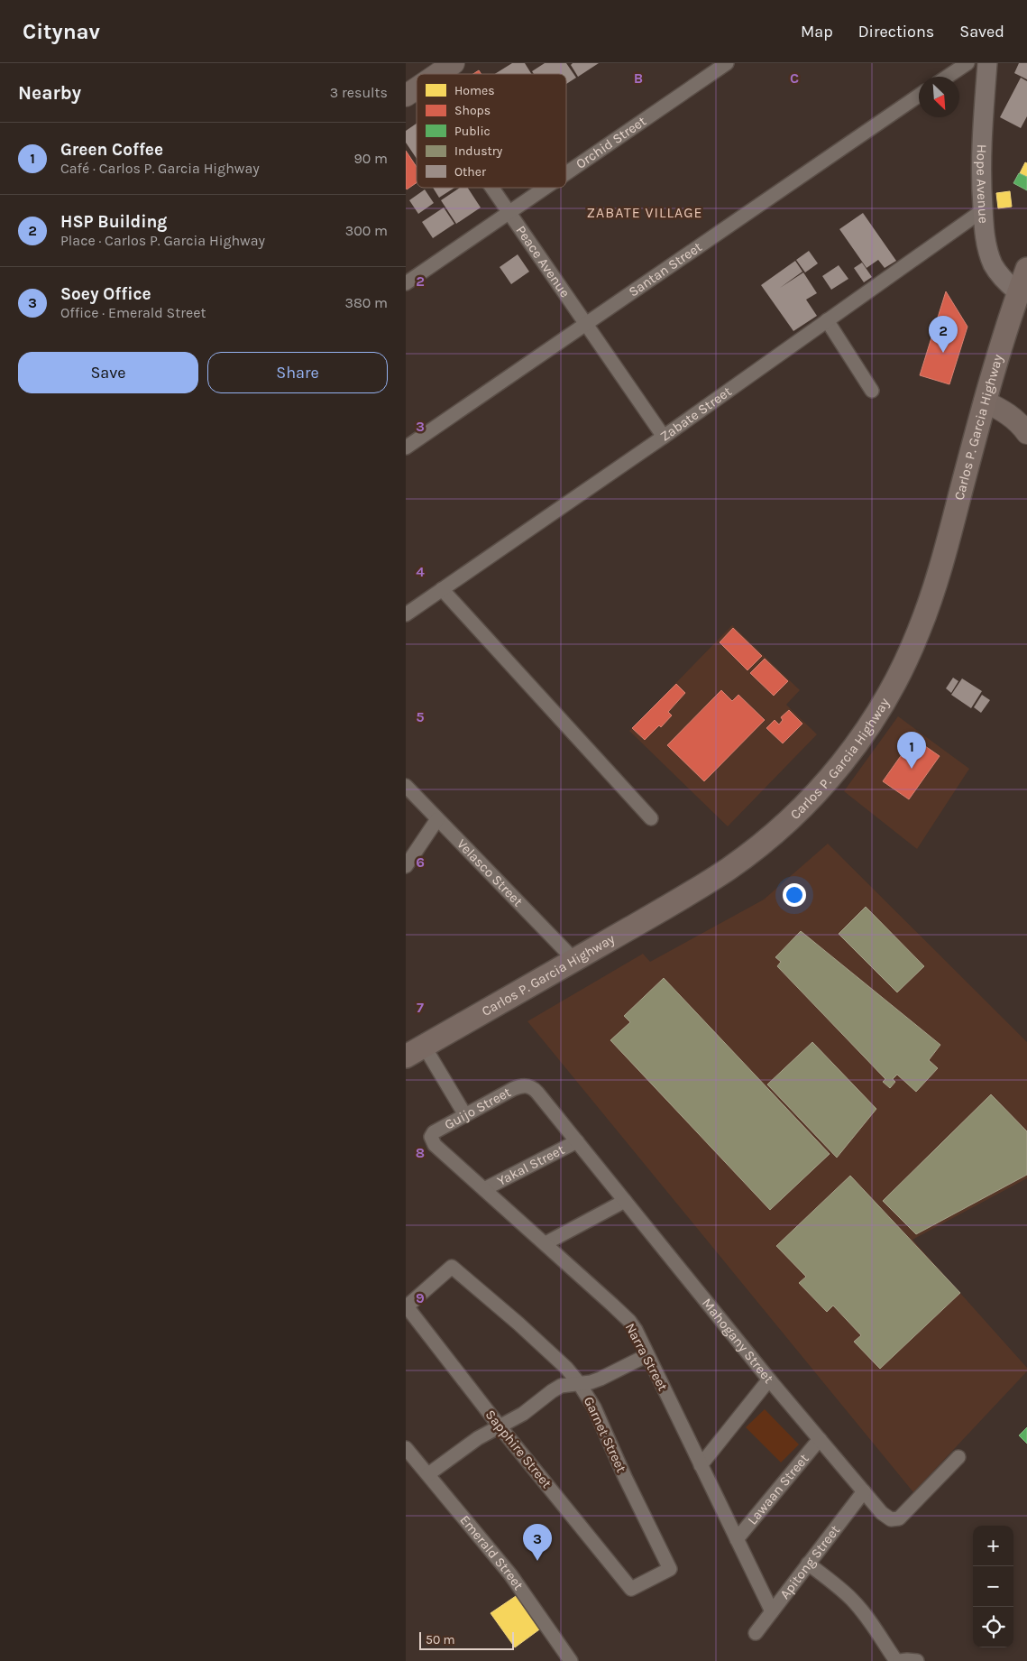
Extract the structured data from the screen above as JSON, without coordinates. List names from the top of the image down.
{
  "streets": {
    "highway": ["Carlos P. Garcia Highway"],
    "main road": ["Hope Avenue"],
    "street": [
      "Orchid Street",
      "Peace Avenue",
      "Santan Street",
      "Zabate Street",
      "Velasco Street",
      "Guijo Street",
      "Yakal Street",
      "Mahogany Street",
      "Narra Street",
      "Garnet Street",
      "Sapphire Street",
      "Lawaan Street",
      "Emerald Street",
      "Apitong Street"
    ]
  },
  "crossings": [
    ["Orchid Street", "Peace Avenue"],
    ["Hope Avenue", "Zabate Street"],
    ["Hope Avenue", "Carlos P. Garcia Highway"],
    ["Peace Avenue", "Santan Street"],
    ["Peace Avenue", "Zabate Street"],
    ["Carlos P. Garcia Highway", "Velasco Street"],
    ["Guijo Street", "Mahogany Street"],
    ["Guijo Street", "Narra Street"],
    ["Yakal Street", "Mahogany Street"],
    ["Yakal Street", "Narra Street"],
    ["Mahogany Street", "Lawaan Street"],
    ["Mahogany Street", "Apitong Street"],
    ["Narra Street", "Lawaan Street"],
    ["Narra Street", "Apitong Street"],
    ["Garnet Street", "Sapphire Street"]
  ],
  "districts": ["ZABATE VILLAGE"],
  "legend": [
    "Homes",
    "Shops",
    "Public",
    "Industry",
    "Other"
  ],
  "scale_bar": "50 m",
  "north": "bottom right",
  "page": {
    "header": "Citynav",
    "nav": ["Map", "Directions", "Saved"],
    "heading": ["Nearby", "3 results"],
    "list": [
      {
        "mark": "1",
        "name": "Green Coffee",
        "note": "Café · Carlos P. Garcia Highway",
        "value": "90 m"
      },
      {
        "mark": "2",
        "name": "HSP Building",
        "note": "Place · Carlos P. Garcia Highway",
        "value": "300 m"
      },
      {
        "mark": "3",
        "name": "Soey Office",
        "note": "Office · Emerald Street",
        "value": "380 m"
      }
    ],
    "pins": ["2", "1", "3"],
    "buttons": ["Save", "Share"],
    "map_buttons": ["+", "−"],
    "scale": "50 m"
  },
  "grid": {
    "columns": ["B", "C"],
    "rows": [
      "2",
      "3",
      "4",
      "5",
      "6",
      "7",
      "8",
      "9"
    ]
  }
}
